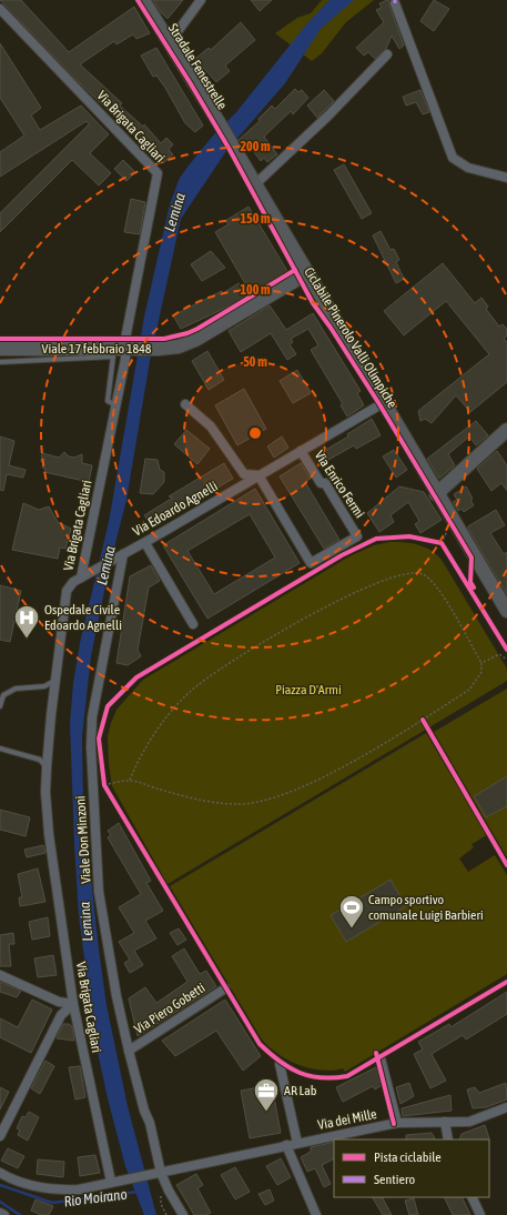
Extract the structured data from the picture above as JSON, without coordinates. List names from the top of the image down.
{
  "streets": {
    "main road": ["Stradale Fenestrelle", "Viale 17 febbraio 1848"],
    "street": [
      "Via Brigata Cagliari",
      "Via Enrico Fermi",
      "Via Edoardo Agnelli",
      "Viale Don Minzoni",
      "Via Piero Gobetti",
      "Via dei Mille"
    ],
    "cycle path": ["Ciclabile Pinerolo Valli Olimpiche"]
  },
  "crossings": [
    ["Stradale Fenestrelle", "Viale 17 febbraio 1848"],
    ["Stradale Fenestrelle", "Via Edoardo Agnelli"],
    ["Via Brigata Cagliari", "Viale 17 febbraio 1848"],
    ["Via Brigata Cagliari", "Via Edoardo Agnelli"],
    ["Via Brigata Cagliari", "Via dei Mille"],
    ["Via Enrico Fermi", "Via Edoardo Agnelli"],
    ["Via Edoardo Agnelli", "Viale Don Minzoni"],
    ["Viale Don Minzoni", "Via Piero Gobetti"],
    ["Viale Don Minzoni", "Via dei Mille"]
  ],
  "water": ["Lemina", "Rio Moirano"],
  "parks": ["Piazza D'Armi"],
  "places": {
    "hospital": ["Ospedale Civile Edoardo Agnelli"],
    "sports": ["Campo sportivo comunale Luigi Barbieri"],
    "office": ["AR Lab"]
  },
  "legend": ["Pista ciclabile", "Sentiero"],
  "rings": [
    "200 m",
    "150 m",
    "100 m",
    "50 m"
  ]
}
